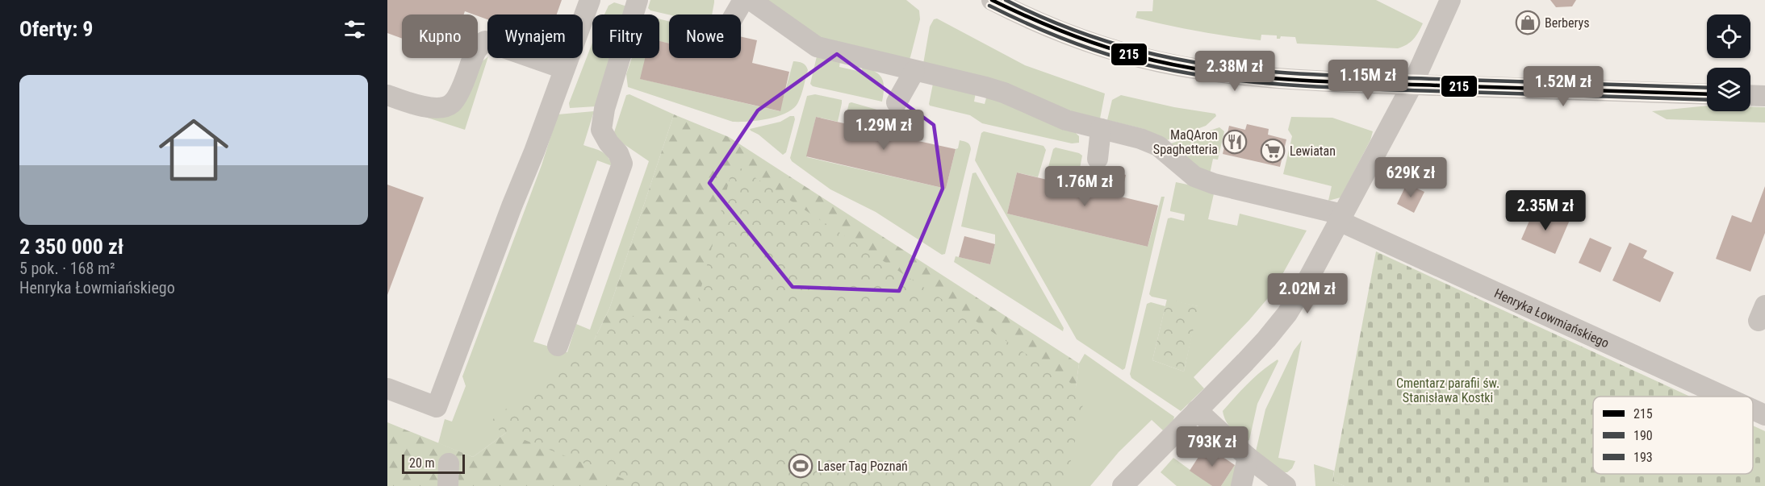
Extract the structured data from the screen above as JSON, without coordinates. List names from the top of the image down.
{
  "streets": {
    "street": ["Henryka Łowmiańskiego"]
  },
  "parks": ["Cmentarz parafii św. Stanisława Kostki"],
  "places": {
    "shop": ["Berberys"],
    "restaurant": ["MaQAron Spaghetteria"],
    "supermarket": ["Lewiatan"],
    "sports": ["Laser Tag Poznań"]
  },
  "lines": ["transit line 215", "transit line 193", "transit line 190"],
  "legend": ["215", "190", "193"],
  "scale_bar": "20 m",
  "page": {
    "heading": "Oferty: 9",
    "chip": [
      "Kupno",
      "Wynajem",
      "Filtry",
      "Nowe"
    ],
    "price": [
      "2.38M zł",
      "1.15M zł",
      "1.52M zł",
      "1.29M zł",
      "629K zł",
      "1.76M zł",
      "2.35M zł",
      "2.02M zł",
      "793K zł"
    ],
    "list": [
      {
        "name": "2 350 000 zł",
        "note": "5 pok. · 168 m² · Henryka Łowmiańskiego"
      }
    ],
    "scale": "20 m"
  }
}
